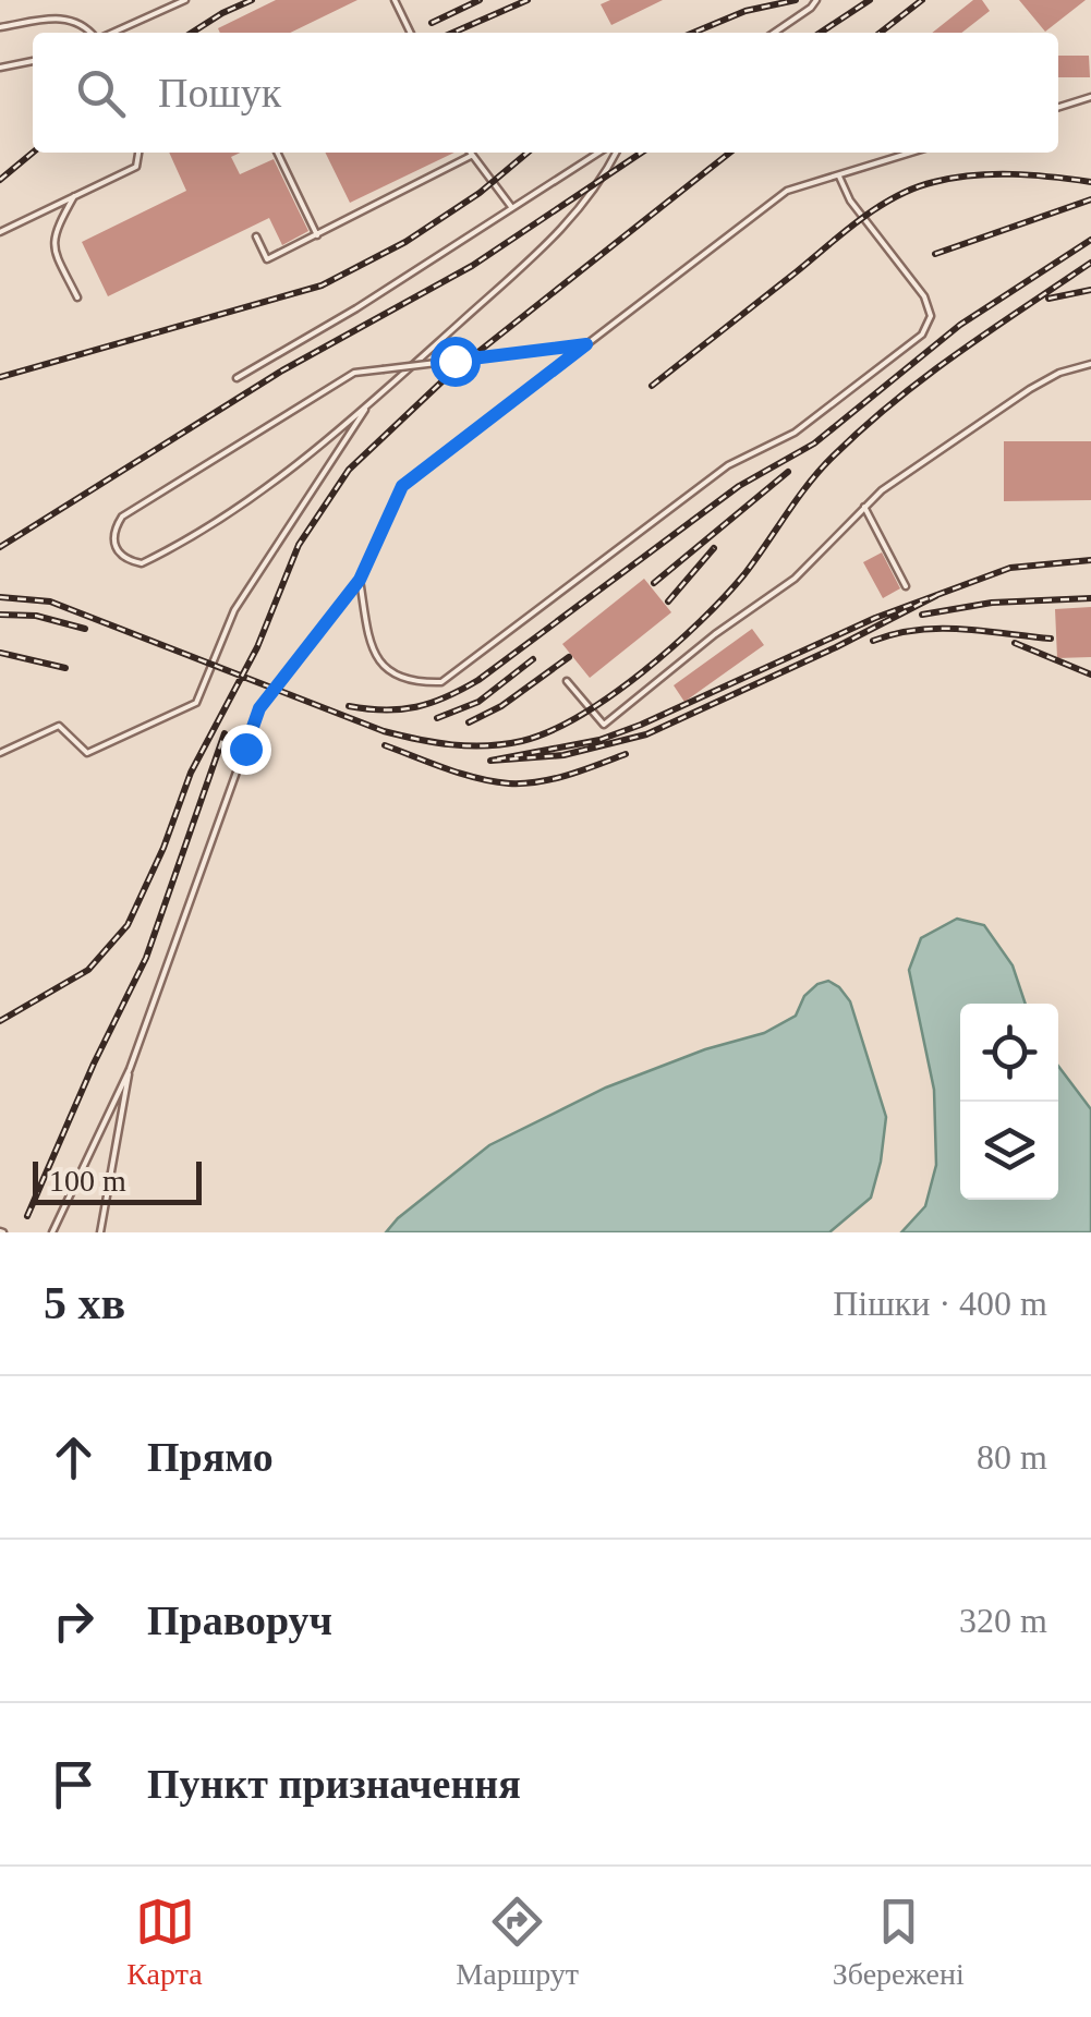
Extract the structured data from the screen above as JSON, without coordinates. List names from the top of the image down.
{
  "scale_bar": "100 m",
  "page": {
    "search": "Пошук",
    "scale": "100 m",
    "heading": ["5 хв", "Пішки · 400 m"],
    "list": [
      ["Прямо", "80 m"],
      ["Праворуч", "320 m"],
      "Пункт призначення"
    ],
    "nav": ["Карта", "Маршрут", "Збережені"]
  }
}
